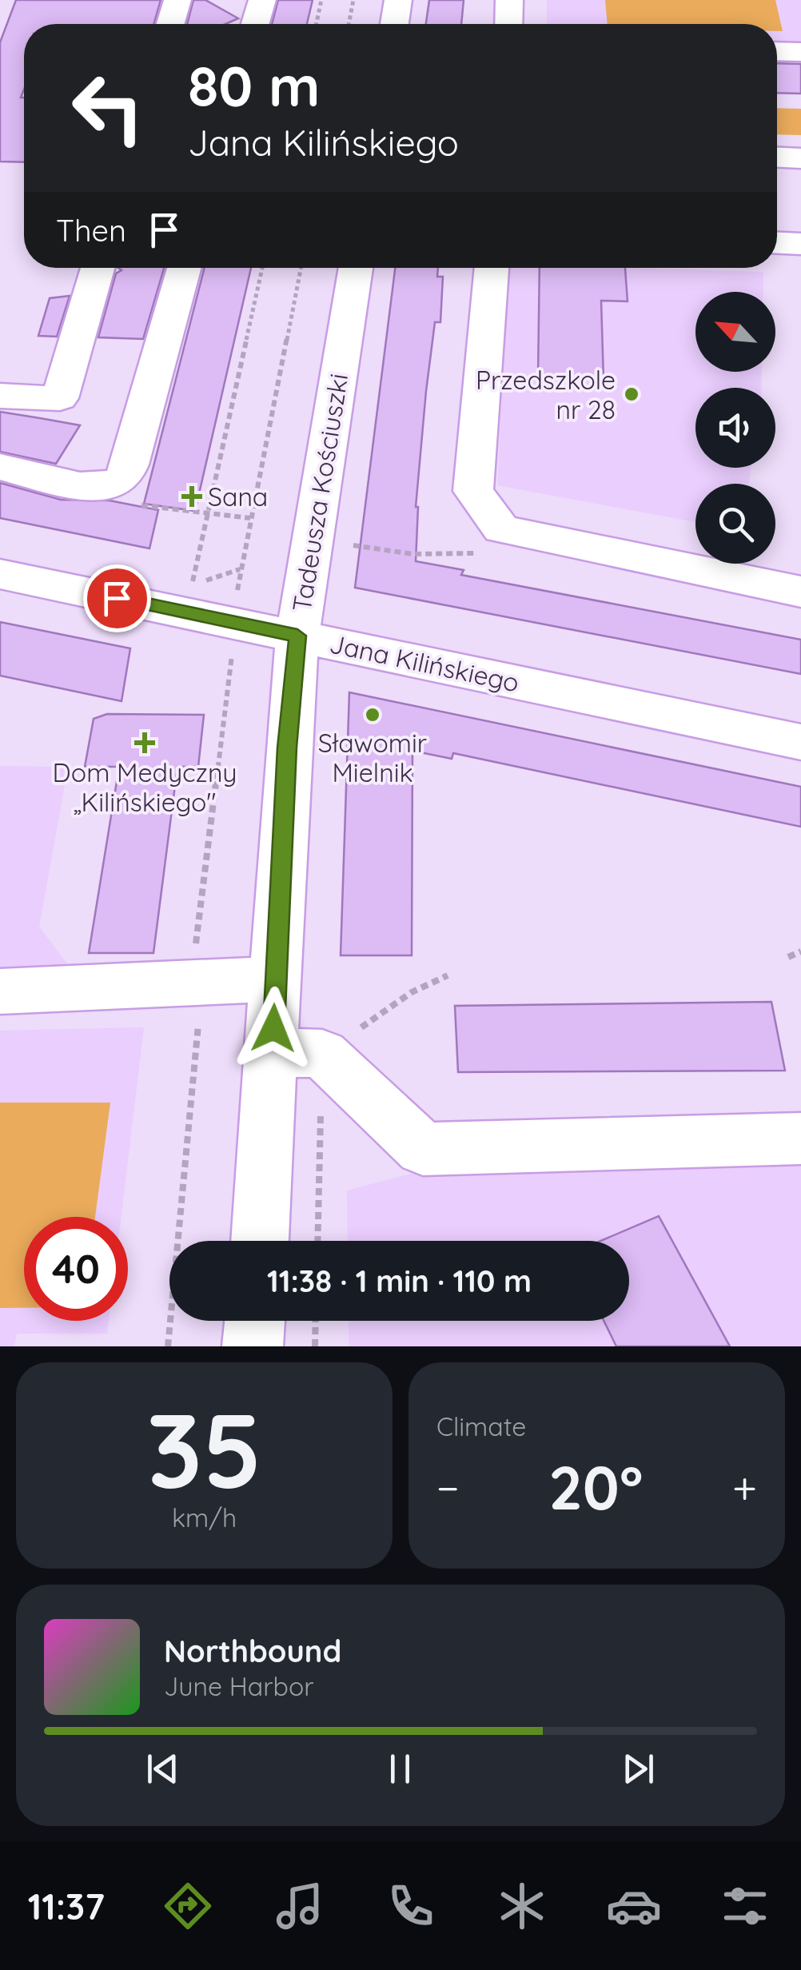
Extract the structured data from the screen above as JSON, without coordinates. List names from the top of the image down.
{
  "streets": {
    "street": ["Tadeusza Kościuszki", "Jana Kilińskiego"]
  },
  "crossings": [
    ["Tadeusza Kościuszki", "Jana Kilińskiego"]
  ],
  "places": {
    "other": ["Przedszkole nr 28", "Sławomir Mielnik"],
    "health": ["Sana", "Dom Medyczny „Kilińskiego\""]
  },
  "north": "top left",
  "page": {
    "turn": ["80 m", "Jana Kilińskiego"],
    "then": "Then",
    "limit": "40",
    "trip": "11:38 · 1 min · 110 m",
    "tile": [
      ["35", "km/h"],
      "Climate"
    ],
    "heat": ["−", "20°", "+"],
    "song": ["Northbound", "June Harbor"],
    "tabs": "11:37"
  }
}
